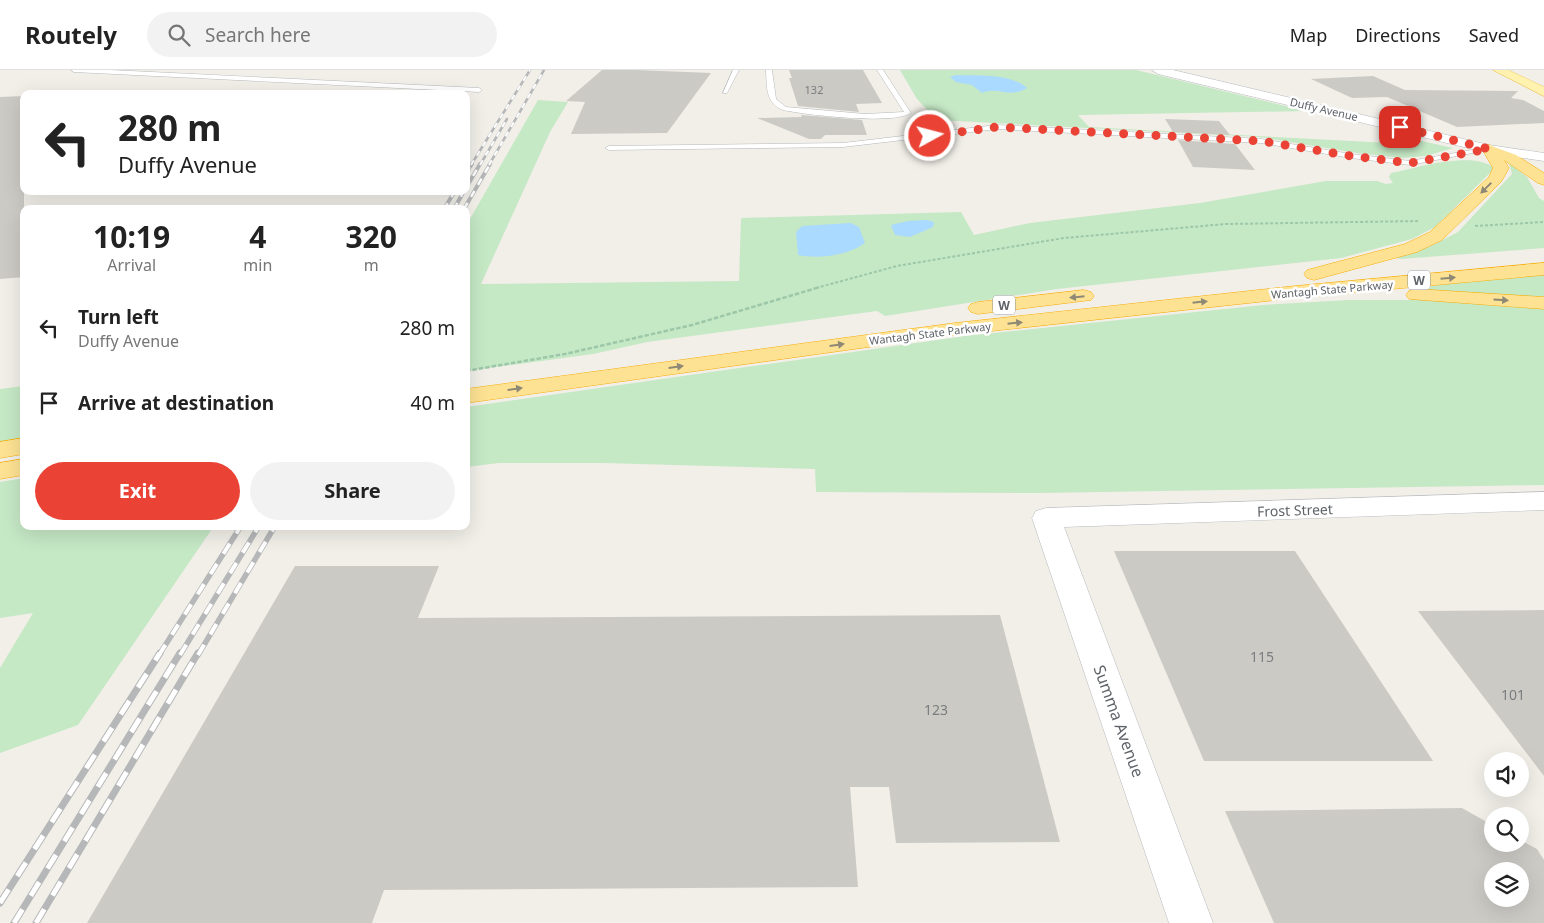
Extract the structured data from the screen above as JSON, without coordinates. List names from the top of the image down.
{
  "streets": {
    "highway": ["W", "Wantagh State Parkway"],
    "street": ["Duffy Avenue", "Frost Street", "Summa Avenue"]
  },
  "crossings": [
    ["Frost Street", "Summa Avenue"]
  ],
  "house_numbers": [
    "132",
    "115",
    "101",
    "123"
  ],
  "page": {
    "header": "Routely",
    "search": "Search here",
    "nav": ["Map", "Directions", "Saved"],
    "turn": ["280 m", "Duffy Avenue"],
    "eta": [
      "10:19",
      "Arrival",
      "4",
      "min",
      "320",
      "m"
    ],
    "list": [
      {
        "name": "Turn left",
        "note": "Duffy Avenue",
        "value": "280 m"
      },
      {
        "name": "Arrive at destination",
        "value": "40 m"
      }
    ],
    "buttons": ["Exit", "Share"]
  }
}
